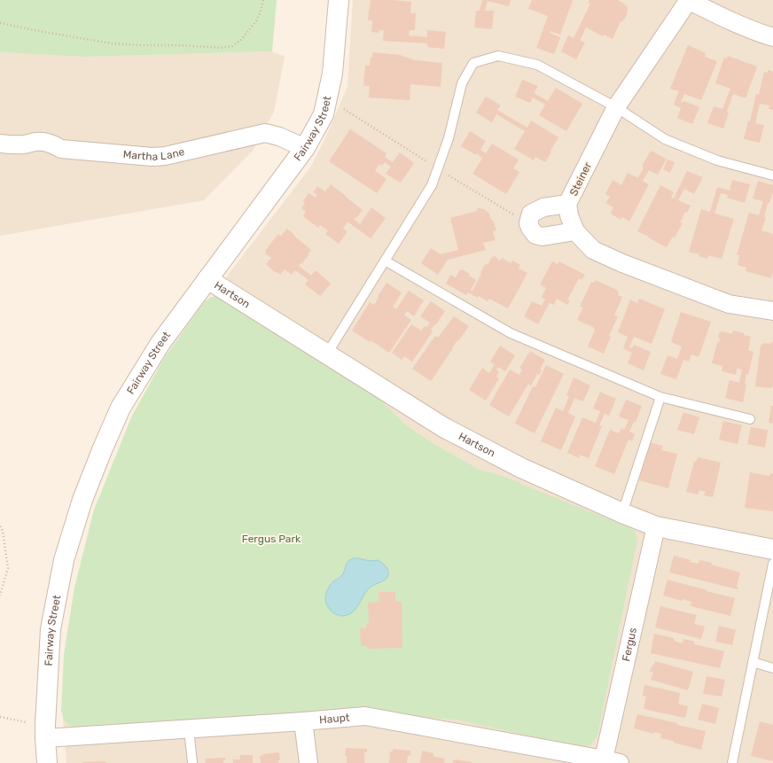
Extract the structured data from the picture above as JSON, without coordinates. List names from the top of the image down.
{
  "streets": {
    "street": [
      "Fairway Street",
      "Martha Lane",
      "Steiner",
      "Hartson",
      "Fergus",
      "Haupt"
    ]
  },
  "crossings": [
    ["Fairway Street", "Martha Lane"],
    ["Fairway Street", "Hartson"],
    ["Fairway Street", "Haupt"],
    ["Hartson", "Fergus"],
    ["Fergus", "Haupt"]
  ],
  "parks": ["Fergus Park"]
}
